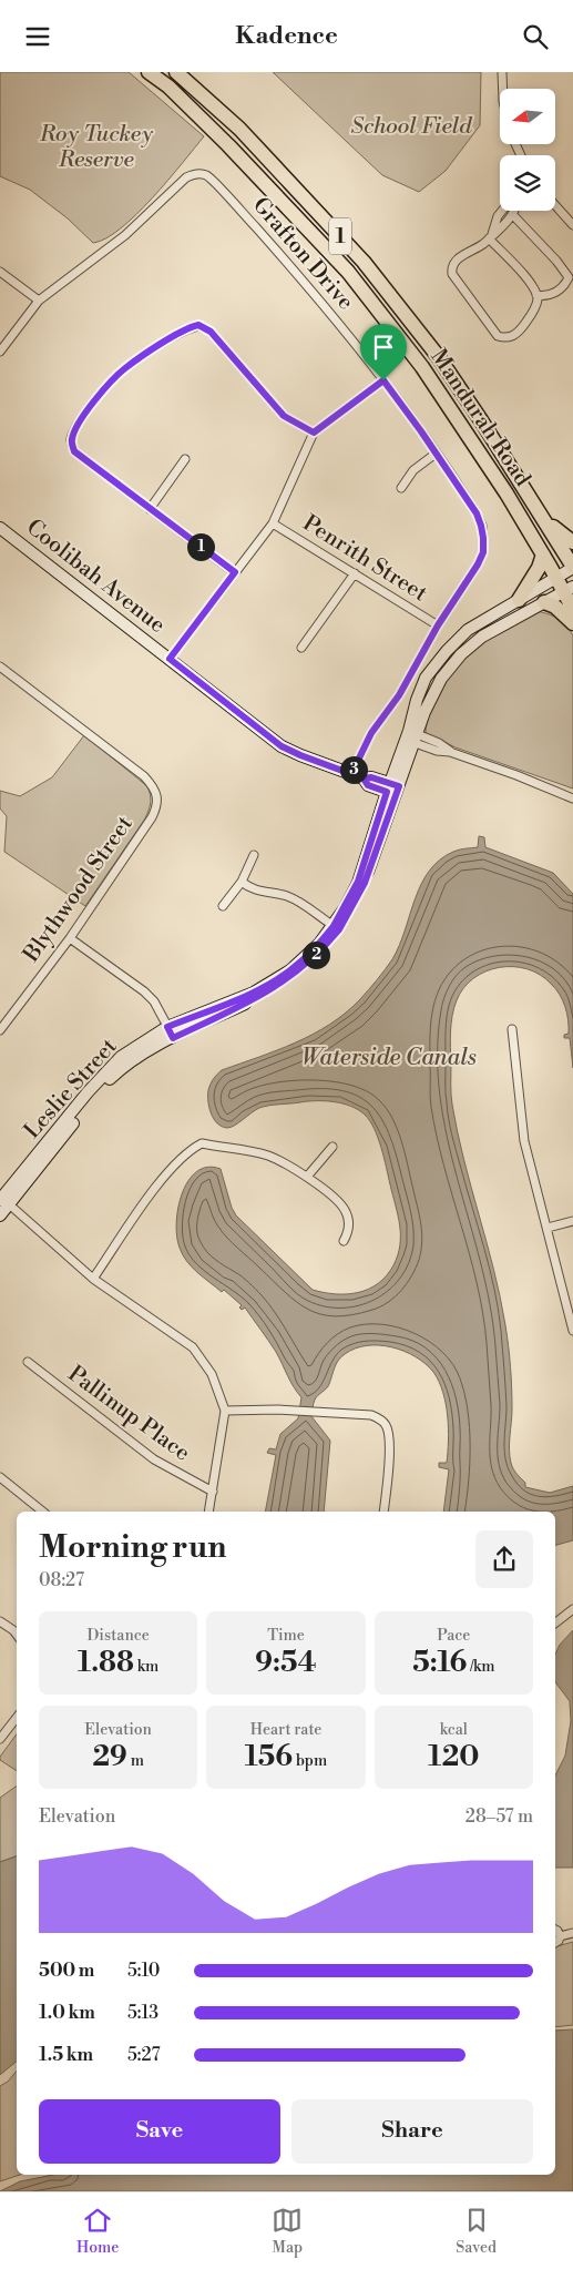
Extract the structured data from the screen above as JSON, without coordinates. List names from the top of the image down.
{
  "streets": {
    "highway": ["1", "Mandurah Road"],
    "street": [
      "Grafton Drive",
      "Penrith Street",
      "Coolibah Avenue",
      "Blythwood Street",
      "Leslie Street",
      "Pallinup Place"
    ]
  },
  "crossings": [
    ["Grafton Drive", "Penrith Street"],
    ["Grafton Drive", "Coolibah Avenue"],
    ["Mandurah Road", "Leslie Street"],
    ["Coolibah Avenue", "Leslie Street"]
  ],
  "water": ["Waterside Canals"],
  "parks": ["School Field", "Roy Tuckey Reserve"],
  "north": "left",
  "page": {
    "header": "Kadence",
    "pins": ["1", "3", "2"],
    "heading": ["Morning run", "08:27"],
    "stats": [
      ["Distance", "1.88 km"],
      ["Time", "9:54"],
      ["Pace", "5:16 /km"],
      ["Elevation", "29 m"],
      ["Heart rate", "156 bpm"],
      ["kcal", "120"]
    ],
    "chart": ["Elevation", "28–57 m"],
    "list": [
      {
        "name": "500 m",
        "note": "5:10"
      },
      {
        "name": "1.0 km",
        "note": "5:13"
      },
      {
        "name": "1.5 km",
        "note": "5:27"
      }
    ],
    "buttons": ["Save", "Share"],
    "tabs": ["Home", "Map", "Saved"]
  }
}
